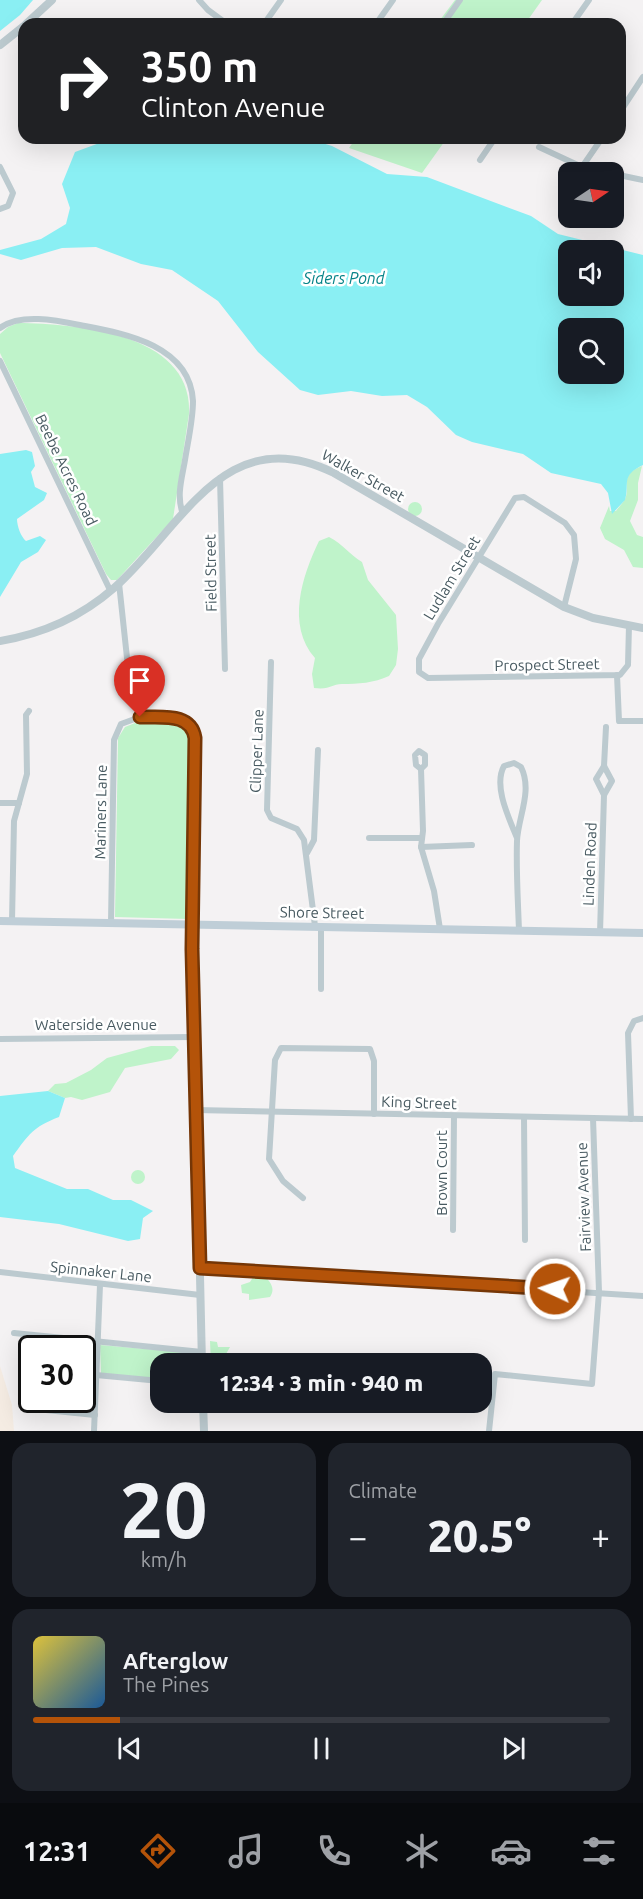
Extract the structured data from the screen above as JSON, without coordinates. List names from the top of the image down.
{
  "streets": {
    "main road": ["Shore Street"],
    "street": [
      "Beebe Acres Road",
      "Walker Street",
      "Field Street",
      "Ludlam Street",
      "Prospect Street",
      "Clipper Lane",
      "Mariners Lane",
      "Linden Road",
      "Waterside Avenue",
      "King Street",
      "Brown Court",
      "Fairview Avenue",
      "Spinnaker Lane"
    ]
  },
  "crossings": [
    ["Beebe Acres Road", "Walker Street"],
    ["Walker Street", "Field Street"],
    ["Walker Street", "Ludlam Street"],
    ["Walker Street", "Prospect Street"],
    ["Ludlam Street", "Prospect Street"],
    ["Clipper Lane", "Shore Street"],
    ["Mariners Lane", "Shore Street"],
    ["Linden Road", "Shore Street"],
    ["King Street", "Brown Court"],
    ["King Street", "Fairview Avenue"]
  ],
  "water": ["Siders Pond"],
  "north": "right",
  "page": {
    "turn": ["350 m", "Clinton Avenue"],
    "limit": "30",
    "trip": "12:34 · 3 min · 940 m",
    "tile": [
      ["20", "km/h"],
      "Climate"
    ],
    "heat": ["−", "20.5°", "+"],
    "song": ["Afterglow", "The Pines"],
    "tabs": "12:31"
  }
}
